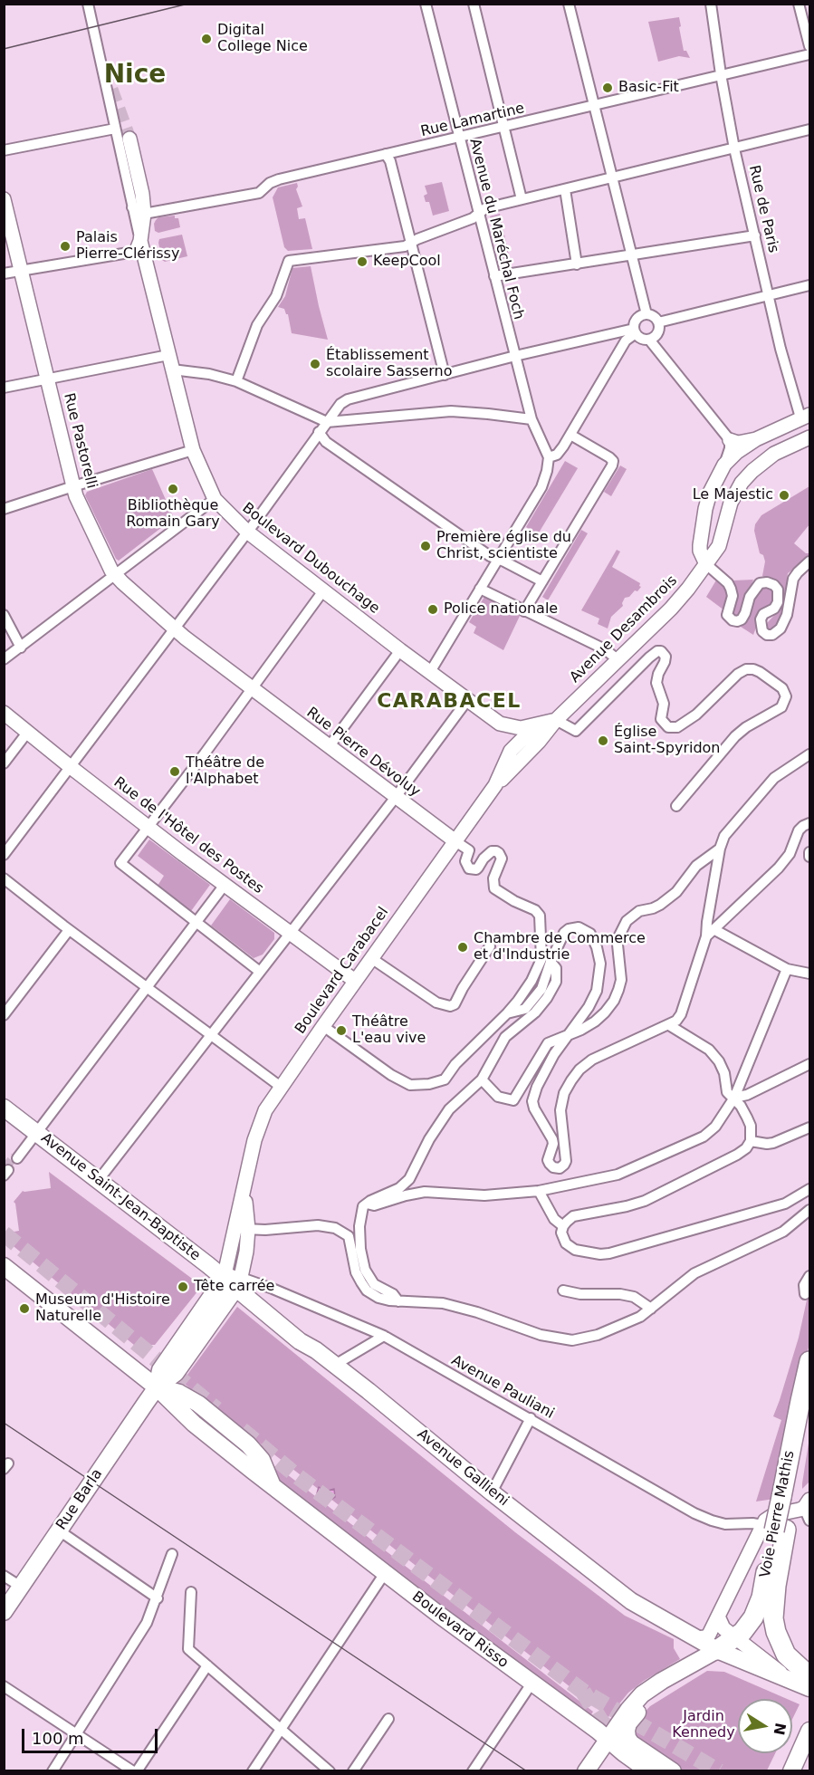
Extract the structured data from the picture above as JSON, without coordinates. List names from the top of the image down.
{
  "streets": {
    "highway": ["Voie Pierre Mathis"],
    "main road": [
      "Rue Pastorelli",
      "Boulevard Dubouchage",
      "Avenue Desambrois",
      "Rue Pierre Dévoluy",
      "Rue de l'Hôtel des Postes",
      "Boulevard Carabacel",
      "Avenue Saint-Jean-Baptiste",
      "Avenue Gallieni",
      "Rue Barla",
      "Boulevard Risso"
    ],
    "street": [
      "Rue Lamartine",
      "Rue de Paris",
      "Avenue du Maréchal Foch",
      "Avenue Pauliani"
    ]
  },
  "crossings": [
    ["Rue Lamartine", "Rue de Paris"],
    ["Rue Lamartine", "Avenue du Maréchal Foch"],
    ["Rue Lamartine", "Boulevard Dubouchage"],
    ["Rue Pastorelli", "Rue Pierre Dévoluy"],
    ["Boulevard Dubouchage", "Avenue Desambrois"],
    ["Boulevard Dubouchage", "Boulevard Carabacel"],
    ["Avenue Desambrois", "Boulevard Carabacel"],
    ["Rue Pierre Dévoluy", "Boulevard Carabacel"],
    ["Rue de l'Hôtel des Postes", "Boulevard Carabacel"],
    ["Boulevard Carabacel", "Avenue Saint-Jean-Baptiste"],
    ["Boulevard Carabacel", "Avenue Pauliani"],
    ["Boulevard Carabacel", "Avenue Gallieni"],
    ["Boulevard Carabacel", "Rue Barla"],
    ["Avenue Saint-Jean-Baptiste", "Avenue Pauliani"],
    ["Avenue Saint-Jean-Baptiste", "Avenue Gallieni"],
    ["Avenue Saint-Jean-Baptiste", "Rue Barla"],
    ["Avenue Pauliani", "Avenue Gallieni"],
    ["Avenue Pauliani", "Rue Barla"],
    ["Avenue Pauliani", "Voie Pierre Mathis"],
    ["Avenue Gallieni", "Rue Barla"],
    ["Avenue Gallieni", "Voie Pierre Mathis"],
    ["Rue Barla", "Boulevard Risso"]
  ],
  "districts": ["Nice", "CARABACEL"],
  "parks": ["Jardin Kennedy"],
  "places": [
    "Digital College Nice",
    "Basic-Fit",
    "Palais Pierre-Clérissy",
    "KeepCool",
    "Établissement scolaire Sasserno",
    "Bibliothèque Romain Gary",
    "Le Majestic",
    "Première église du Christ, scientiste",
    "Police nationale",
    "Église Saint-Spyridon",
    "Théâtre de l'Alphabet",
    "Chambre de Commerce et d'Industrie",
    "Théâtre L'eau vive",
    "Tête carrée",
    "Museum d'Histoire Naturelle"
  ],
  "scale_bar": "100 m",
  "north": "right"
}
